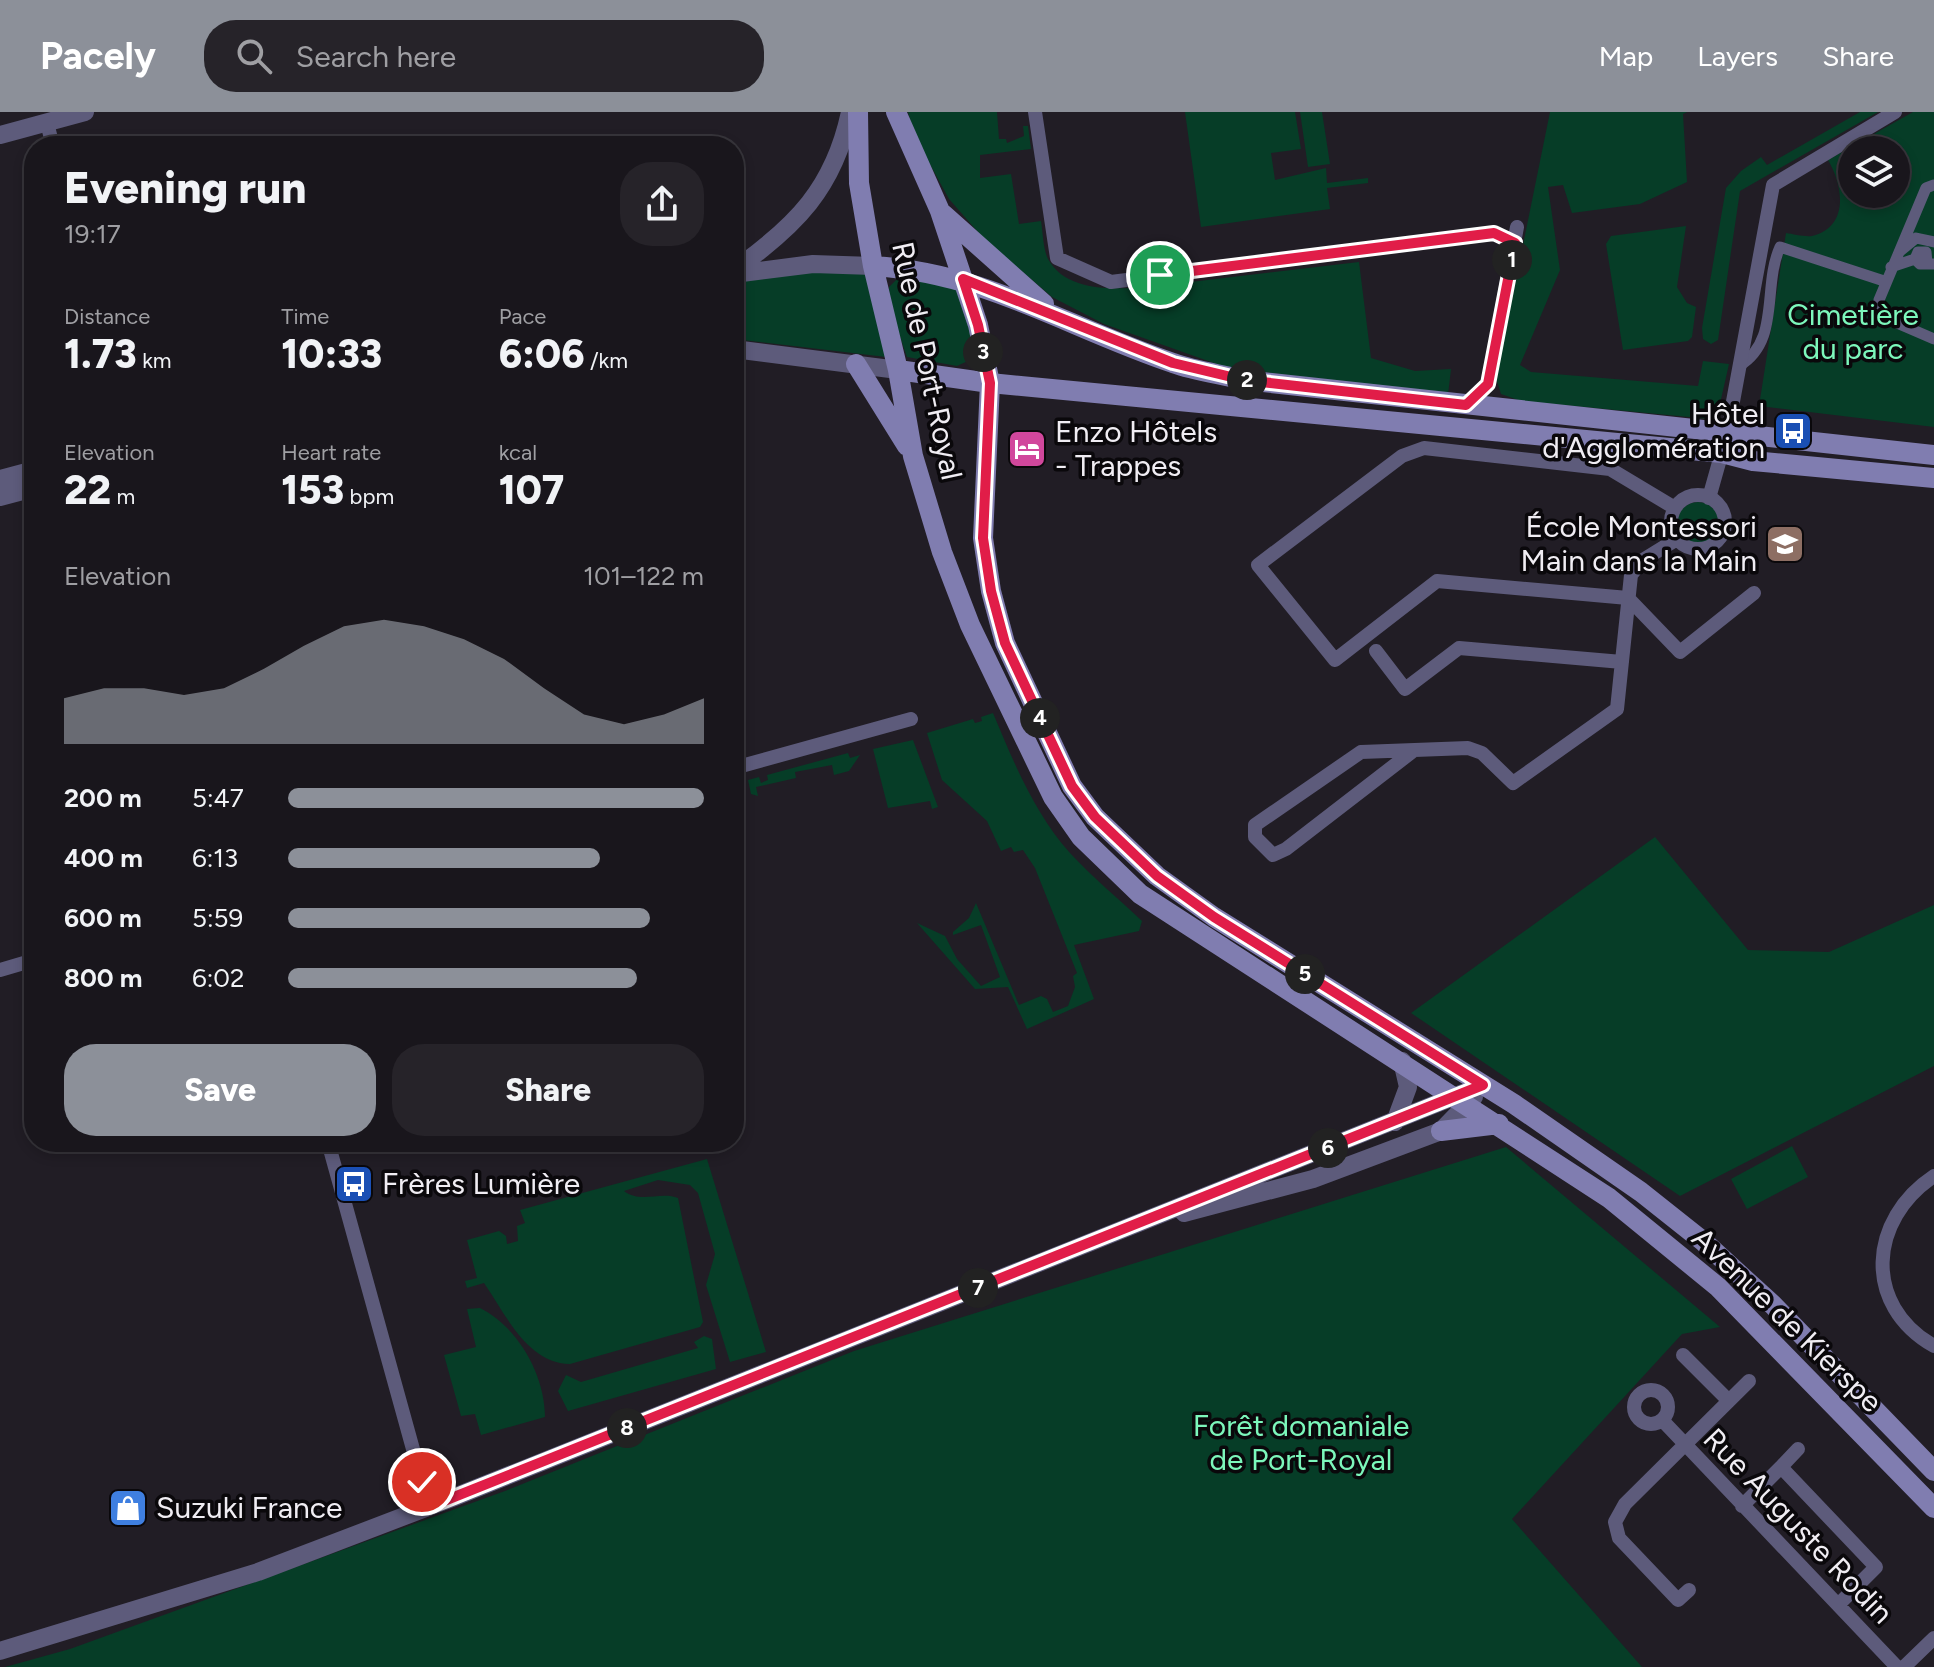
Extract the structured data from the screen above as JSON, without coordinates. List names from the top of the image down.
{
  "streets": {
    "main road": ["Rue de Port-Royal", "Avenue de Kierspe"],
    "street": ["Rue Auguste Rodin"]
  },
  "crossings": [
    ["Rue de Port-Royal", "Avenue de Kierspe"]
  ],
  "parks": ["Cimetière du parc", "Forêt domaniale de Port-Royal"],
  "places": {
    "bus stop": ["Hôtel d'Agglomération", "Frères Lumière"],
    "hotel": ["Enzo Hôtels - Trappes"],
    "school or university": ["École Montessori Main dans la Main"],
    "shop": ["Suzuki France"]
  },
  "page": {
    "header": "Pacely",
    "search": "Search here",
    "nav": ["Map", "Layers", "Share"],
    "heading": ["Evening run", "19:17"],
    "pins": [
      "1",
      "3",
      "2",
      "4",
      "5",
      "6",
      "7",
      "8"
    ],
    "stats": [
      ["Distance", "1.73 km"],
      ["Time", "10:33"],
      ["Pace", "6:06 /km"],
      ["Elevation", "22 m"],
      ["Heart rate", "153 bpm"],
      ["kcal", "107"]
    ],
    "chart": ["Elevation", "101–122 m"],
    "list": [
      {
        "name": "200 m",
        "note": "5:47"
      },
      {
        "name": "400 m",
        "note": "6:13"
      },
      {
        "name": "600 m",
        "note": "5:59"
      },
      {
        "name": "800 m",
        "note": "6:02"
      }
    ],
    "buttons": ["Save", "Share"]
  }
}
